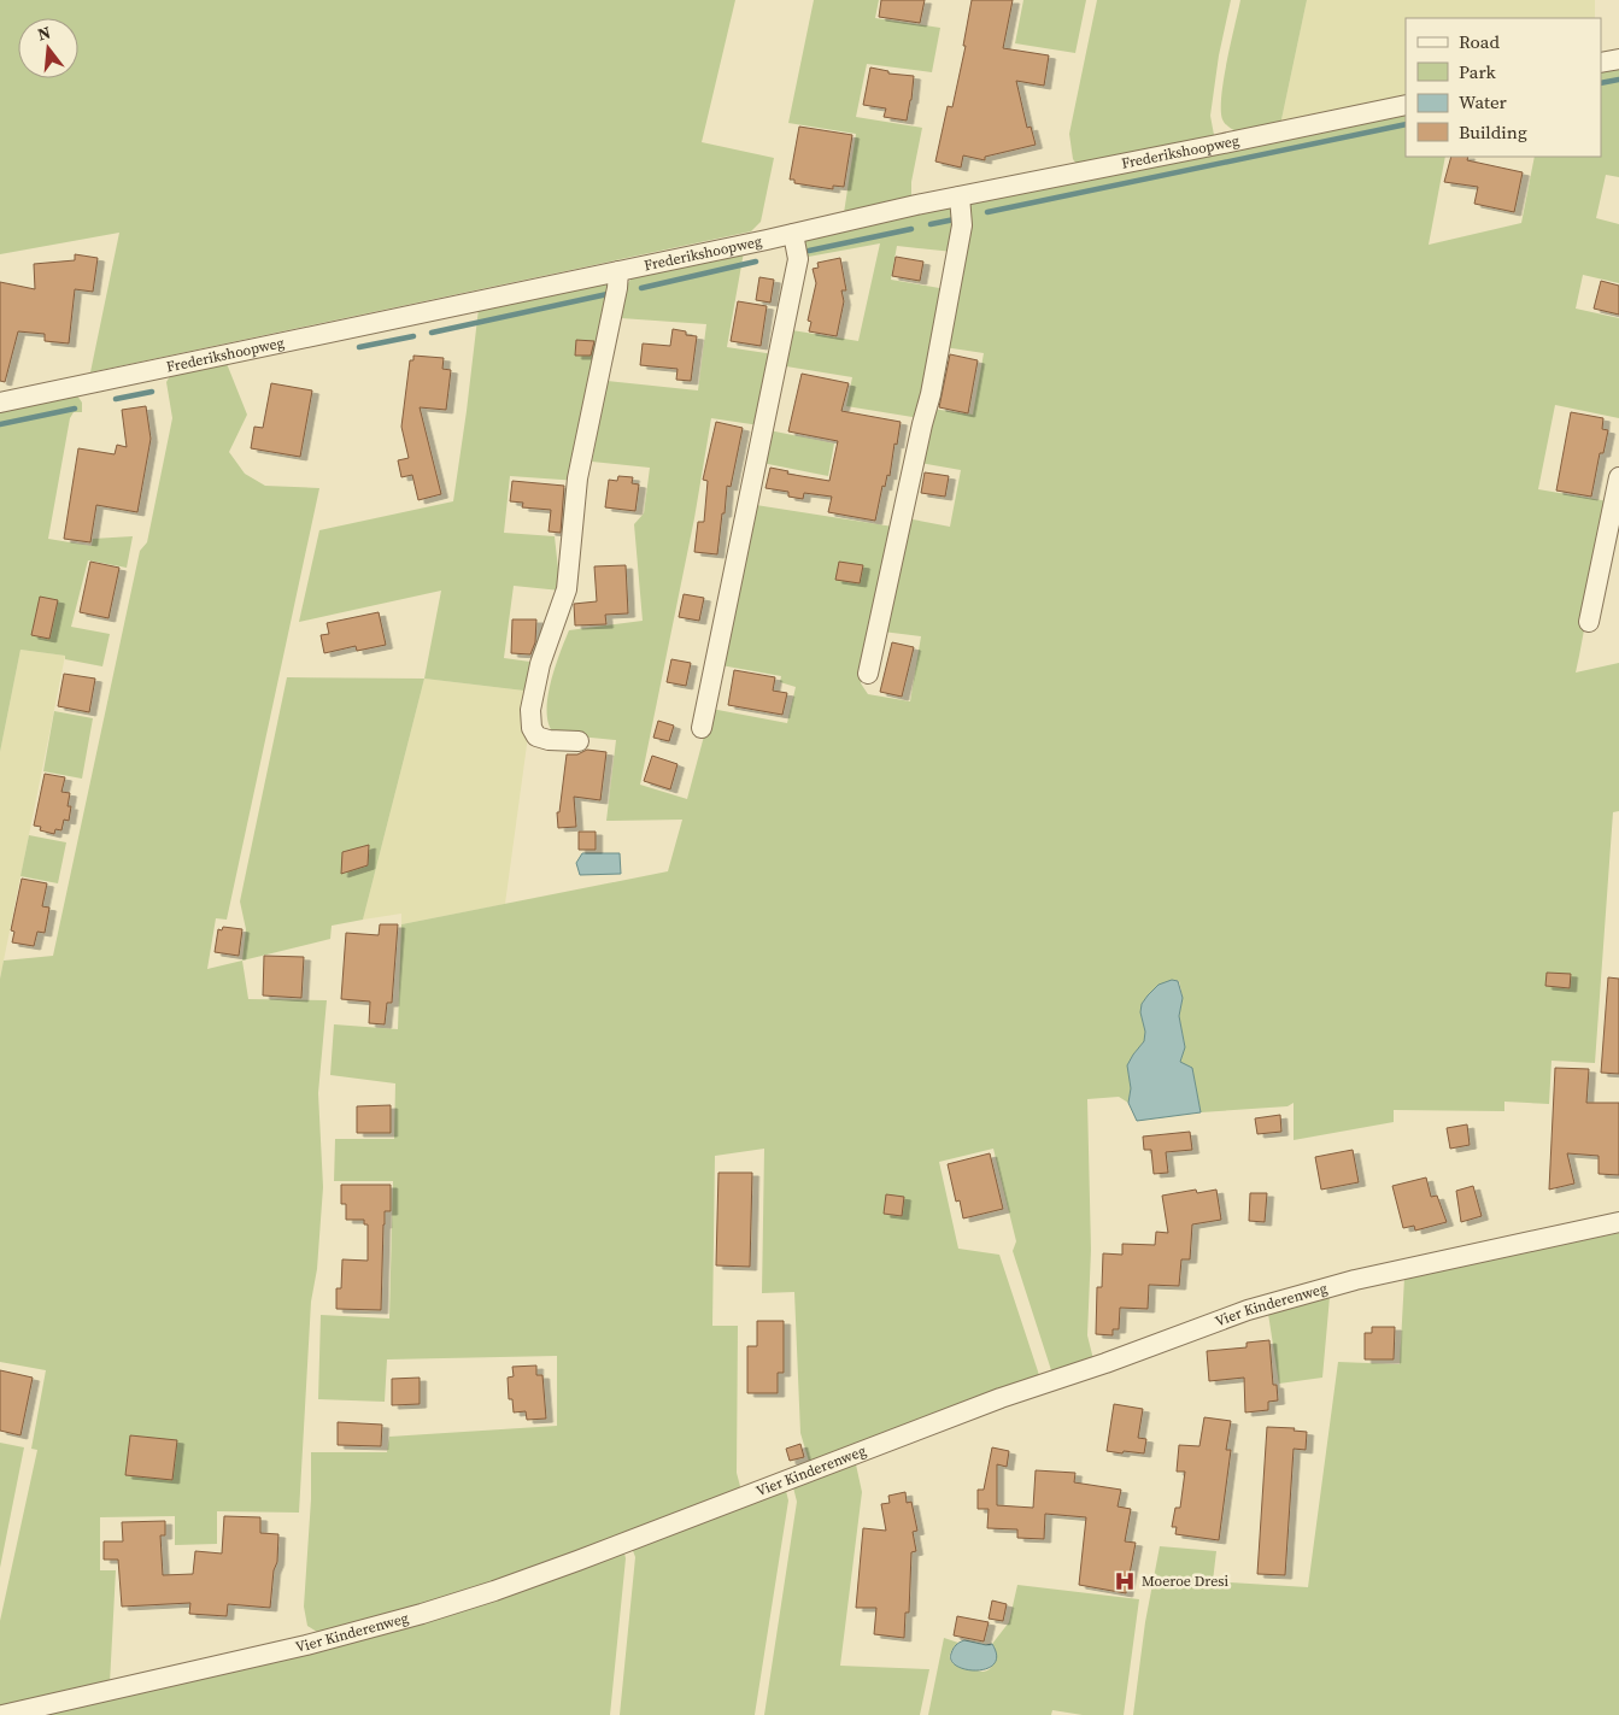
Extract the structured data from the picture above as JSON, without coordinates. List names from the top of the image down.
{
  "streets": {
    "street": ["Frederikshoopweg", "Vier Kinderenweg"]
  },
  "places": {
    "hospital": ["Moeroe Dresi"]
  },
  "legend": [
    "Road",
    "Park",
    "Water",
    "Building"
  ],
  "north": "top"
}
